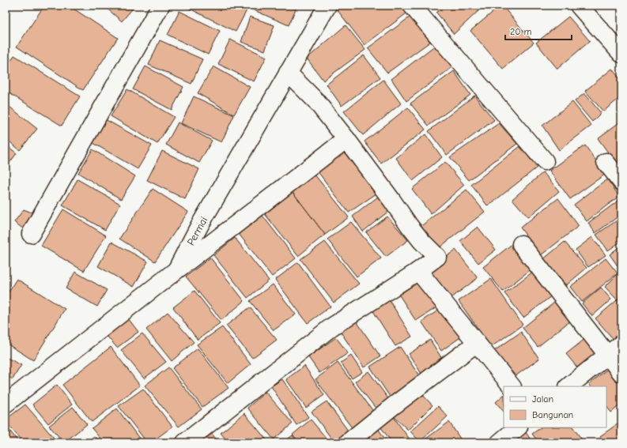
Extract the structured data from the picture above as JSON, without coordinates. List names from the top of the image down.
{
  "streets": {
    "street": ["Permai"]
  },
  "legend": ["Jalan", "Bangunan"],
  "scale_bar": "20 m"
}
